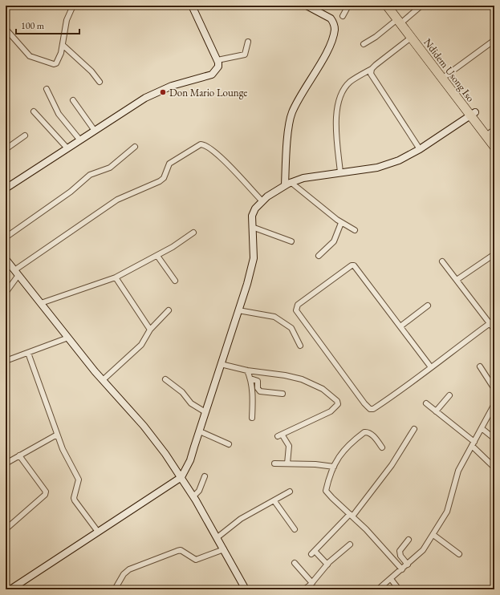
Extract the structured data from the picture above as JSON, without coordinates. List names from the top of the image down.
{
  "streets": {
    "highway": ["Ndidem Usong Iso"]
  },
  "places": ["Don Mario Lounge"],
  "scale_bar": "100 m"
}
